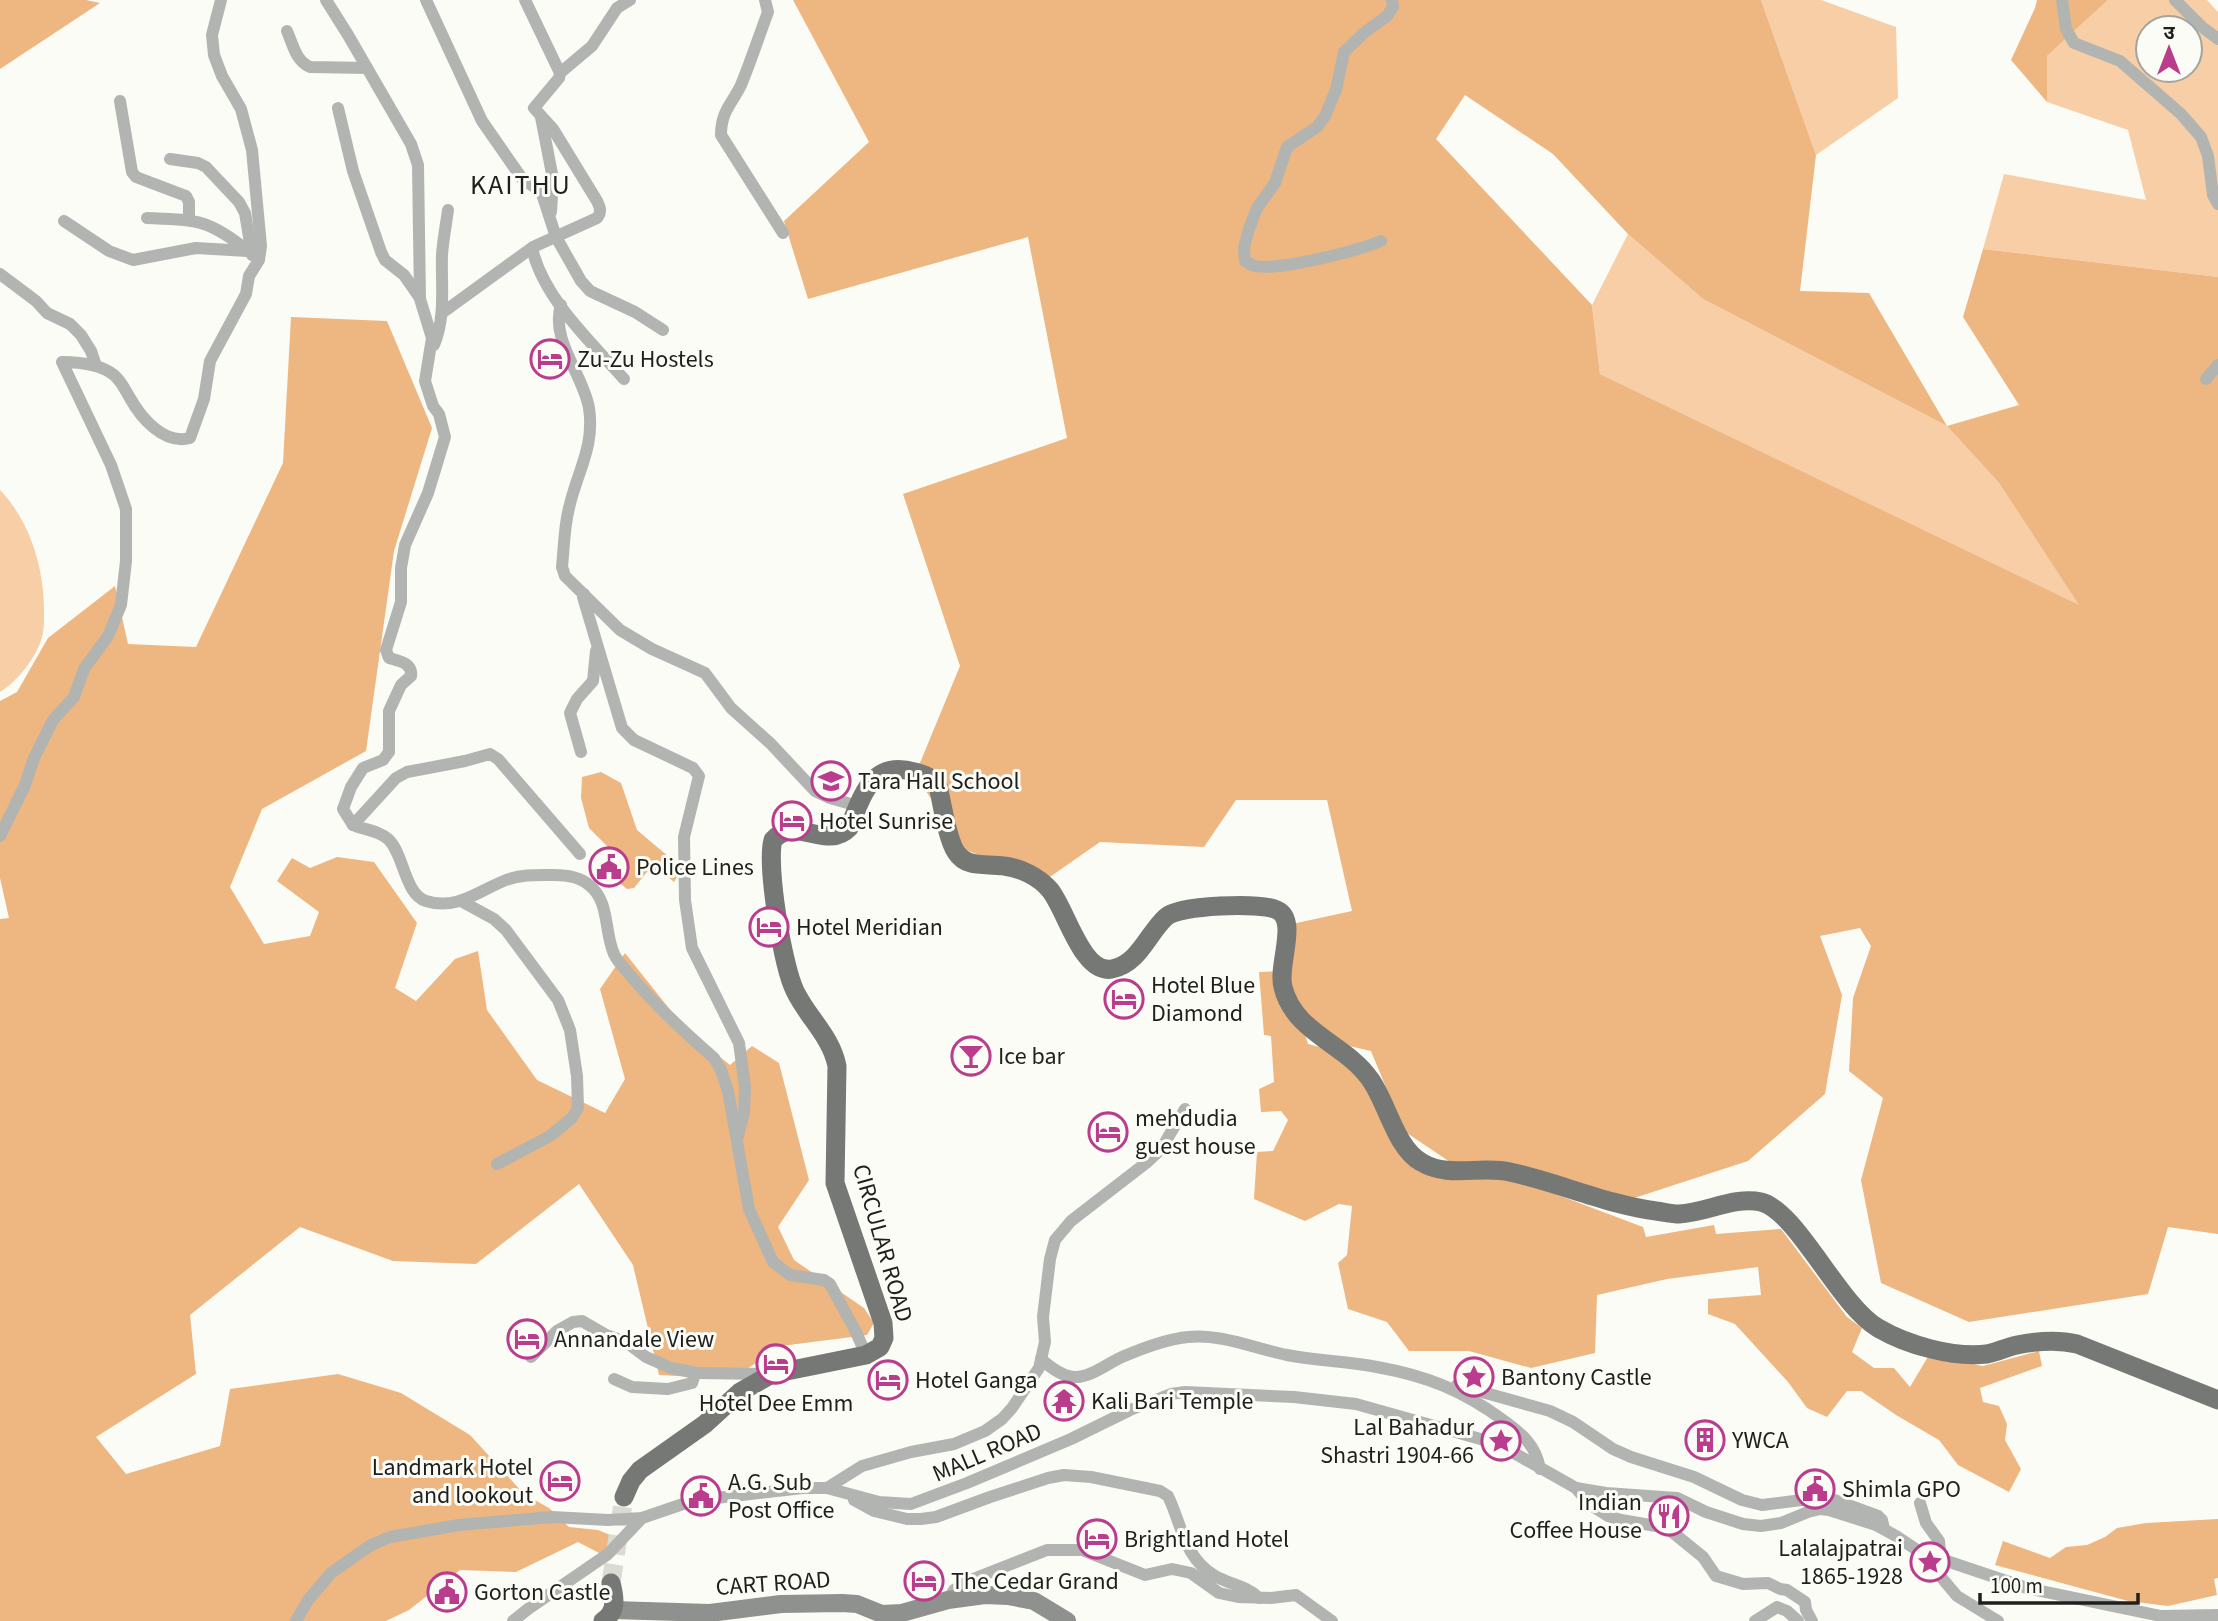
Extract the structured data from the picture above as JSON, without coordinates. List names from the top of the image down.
{
  "streets": {
    "main road": ["CIRCULAR ROAD", "CART ROAD"],
    "street": ["MALL ROAD"]
  },
  "districts": ["KAITHU"],
  "places": {
    "hotel": [
      "Zu-Zu Hostels",
      "Hotel Sunrise",
      "Hotel Meridian",
      "Hotel Blue Diamond",
      "mehdudia guest house",
      "Annandale View",
      "Hotel Dee Emm",
      "Hotel Ganga",
      "Landmark Hotel and lookout",
      "Brightland Hotel",
      "The Cedar Grand"
    ],
    "school or university": ["Tara Hall School"],
    "public building": [
      "Police Lines",
      "Shimla GPO",
      "A.G. Sub Post Office",
      "Gorton Castle"
    ],
    "bar": ["Ice bar"],
    "place": ["Bantony Castle", "Lal Bahadur Shastri 1904-66", "Lalalajpatrai 1865-1928"],
    "temple": ["Kali Bari Temple"],
    "building": ["YWCA"],
    "restaurant": ["Indian Coffee House"]
  },
  "scale_bar": "100 m",
  "north": "top"
}
